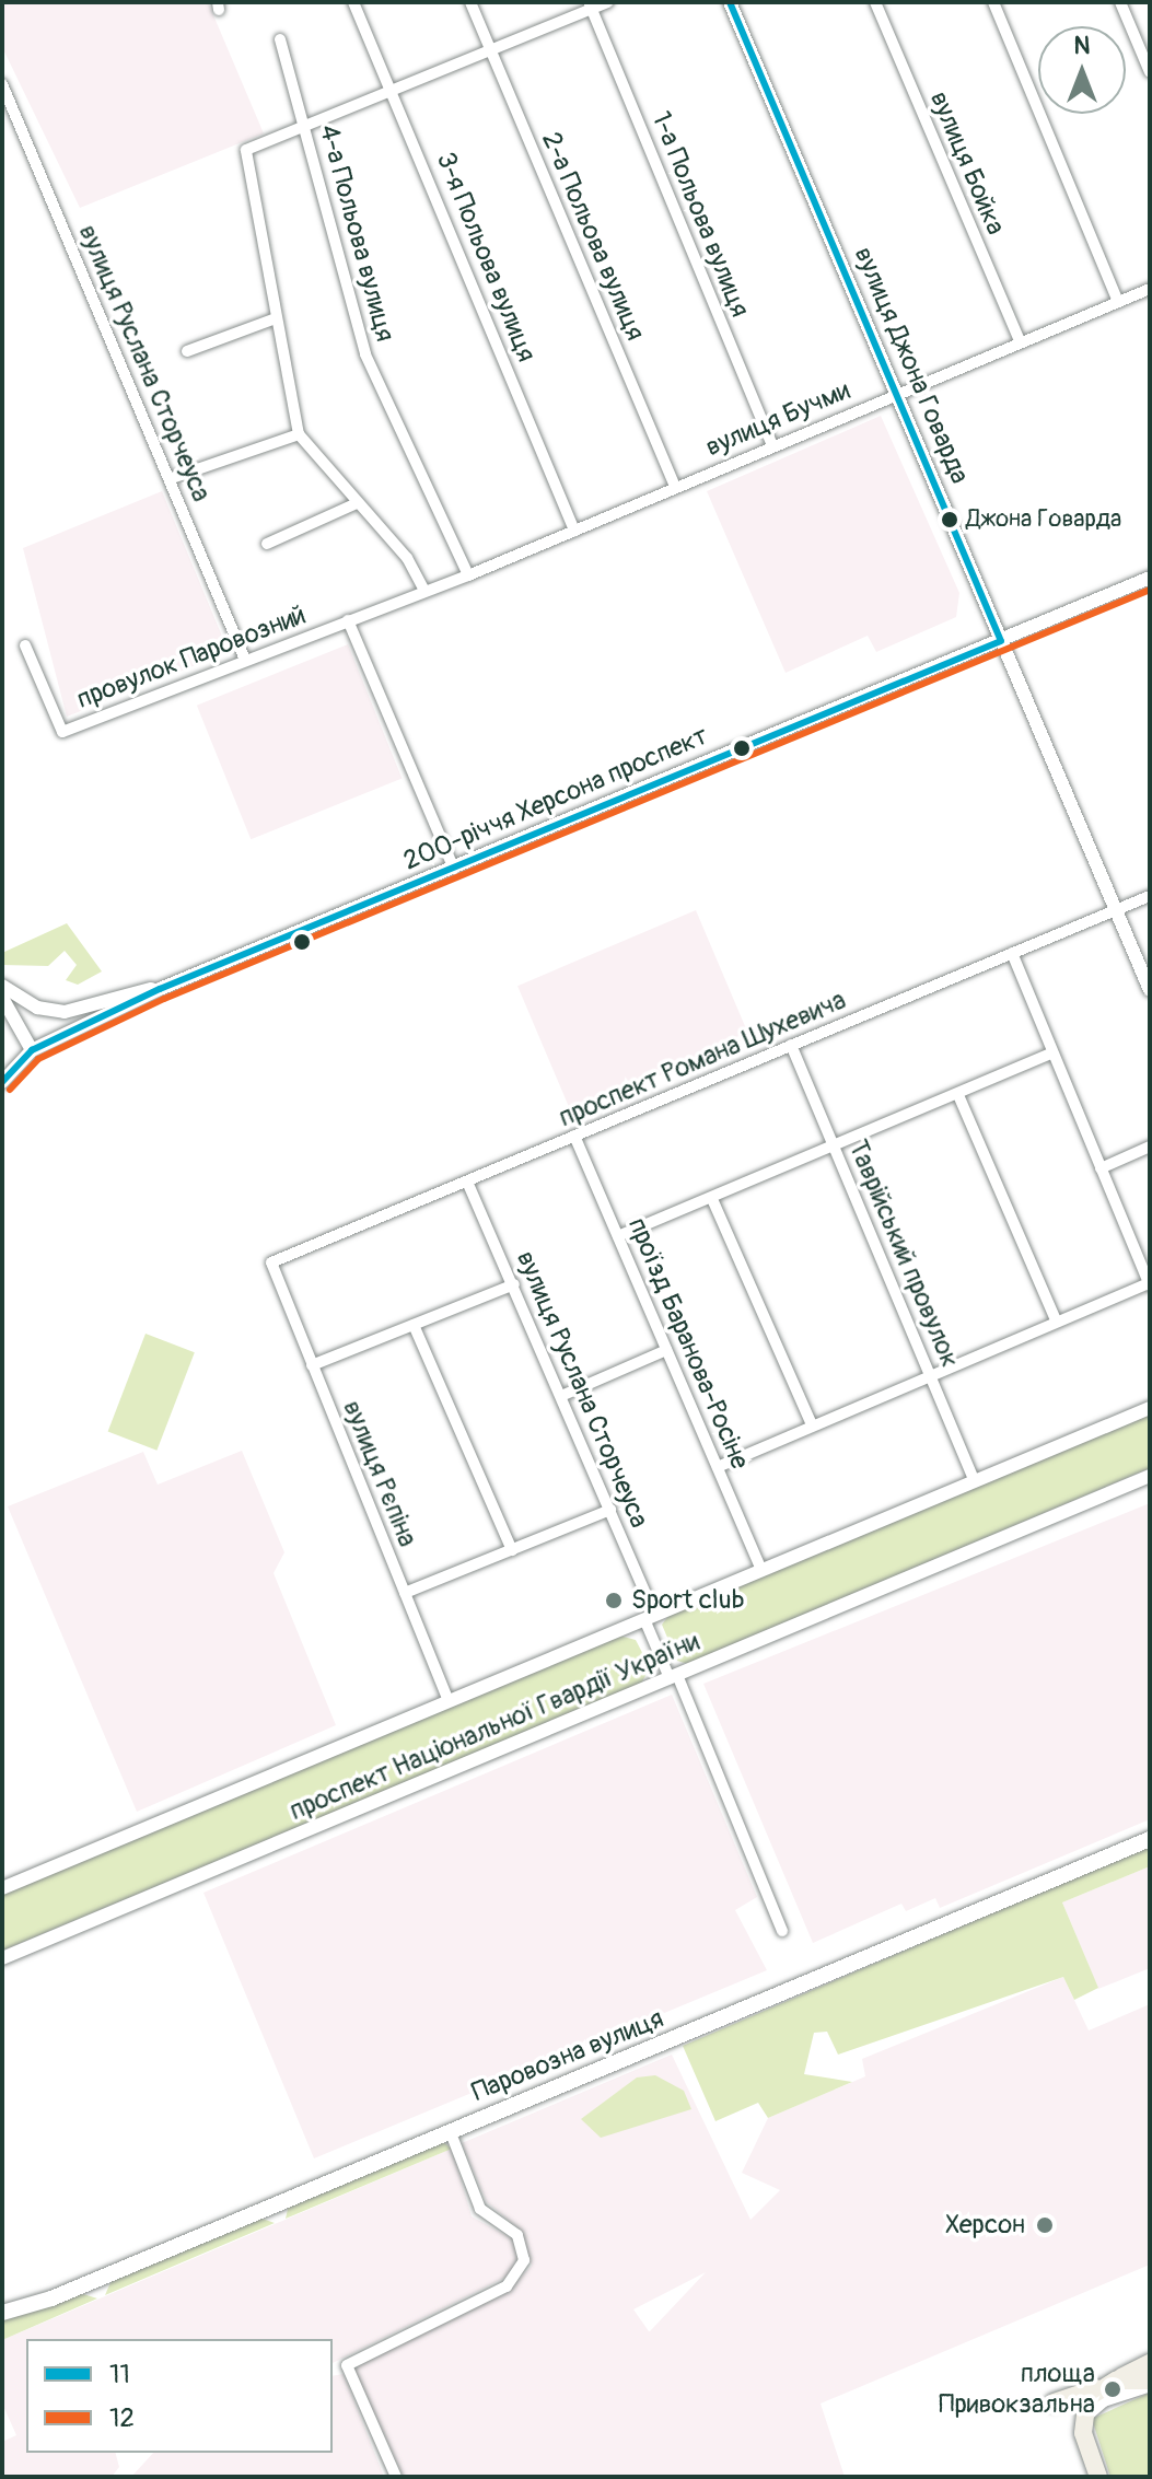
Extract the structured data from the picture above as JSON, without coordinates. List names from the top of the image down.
{
  "streets": {
    "main road": ["Паровозна вулиця"],
    "street": [
      "вулиця Бойка",
      "1-а Польова вулиця",
      "4-а Польова вулиця",
      "2-а Польова вулиця",
      "3-я Польова вулиця",
      "вулиця Руслана Сторчеуса",
      "вулиця Джона Говарда",
      "вулиця Бучми",
      "провулок Паровозний",
      "200-річчя Херсона проспект",
      "проспект Романа Шухевича",
      "Таврійський провулок",
      "проїзд Баранова-Росіне",
      "вулиця Рєпіна",
      "проспект Національної Гвардії України"
    ]
  },
  "crossings": [
    ["вулиця Бойка", "вулиця Бучми"],
    ["1-а Польова вулиця", "вулиця Бучми"],
    ["4-а Польова вулиця", "вулиця Бучми"],
    ["2-а Польова вулиця", "вулиця Бучми"],
    ["3-я Польова вулиця", "вулиця Бучми"],
    ["вулиця Руслана Сторчеуса", "провулок Паровозний"],
    ["вулиця Руслана Сторчеуса", "проспект Романа Шухевича"],
    ["вулиця Руслана Сторчеуса", "проспект Національної Гвардії України"],
    ["вулиця Джона Говарда", "вулиця Бучми"],
    ["вулиця Джона Говарда", "200-річчя Херсона проспект"],
    ["вулиця Джона Говарда", "проспект Романа Шухевича"],
    ["вулиця Бучми", "провулок Паровозний"],
    ["проспект Романа Шухевича", "Таврійський провулок"],
    ["проспект Романа Шухевича", "проїзд Баранова-Росіне"],
    ["проспект Романа Шухевича", "вулиця Рєпіна"],
    ["Таврійський провулок", "проспект Національної Гвардії України"],
    ["проїзд Баранова-Росіне", "проспект Національної Гвардії України"],
    ["вулиця Рєпіна", "проспект Національної Гвардії України"]
  ],
  "places": [
    "Джона Говарда",
    "Sport club",
    "Херсон",
    "площа Привокзальна"
  ],
  "lines": ["transit line 11", "transit line 12"],
  "legend": ["11", "12"],
  "north": "top"
}
